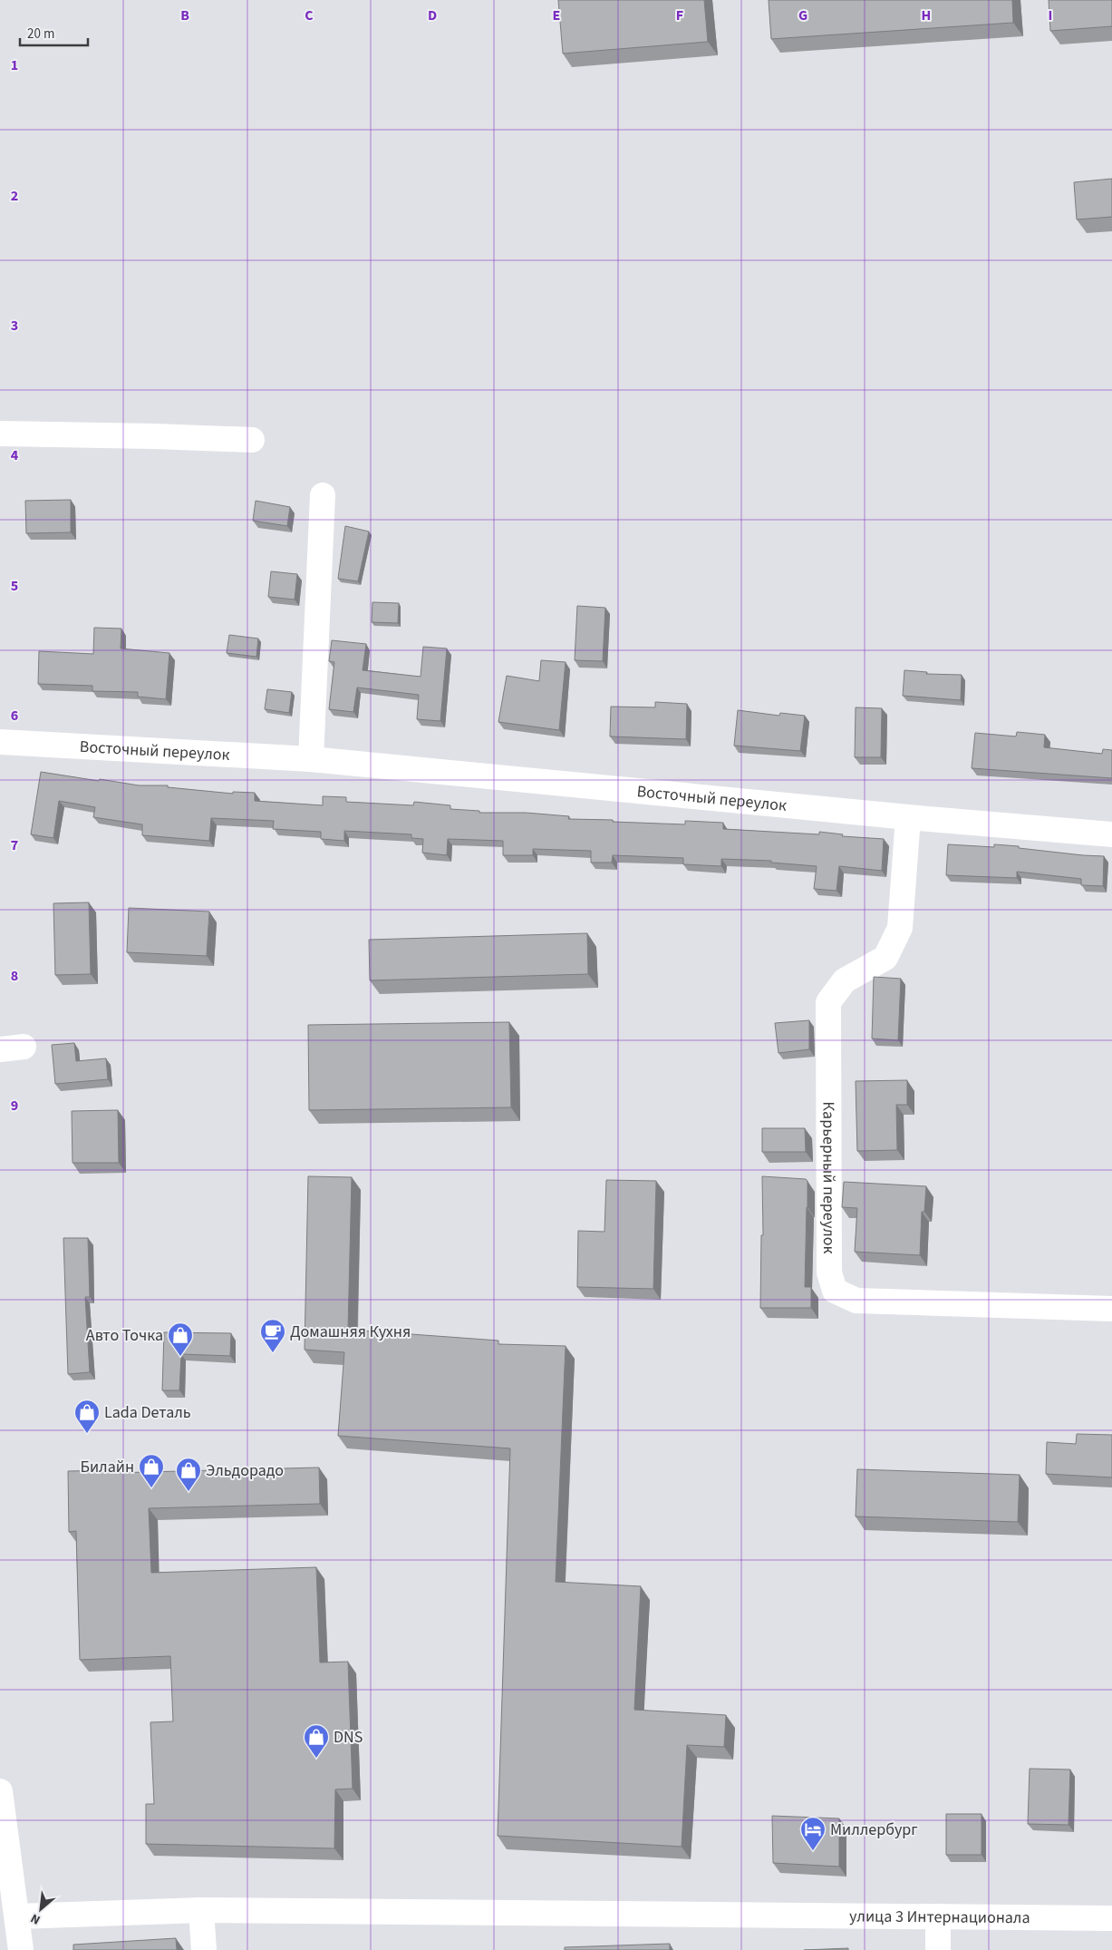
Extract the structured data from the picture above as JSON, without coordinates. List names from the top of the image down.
{
  "streets": {
    "street": ["Восточный переулок", "Карьерный переулок", "улица 3 Интернационала"]
  },
  "crossings": [
    ["Восточный переулок", "Карьерный переулок"]
  ],
  "places": {
    "cafe": ["Домашняя Кухня"],
    "shop": [
      "Авто Точка",
      "Lada Dеталь",
      "Билайн",
      "Эльдорадо",
      "DNS"
    ],
    "hotel": ["Миллербург"]
  },
  "scale_bar": "20 m",
  "north": "bottom left",
  "grid": {
    "columns": [
      "B",
      "C",
      "D",
      "E",
      "F",
      "G",
      "H",
      "I"
    ],
    "rows": [
      "1",
      "2",
      "3",
      "4",
      "5",
      "6",
      "7",
      "8",
      "9"
    ]
  }
}
